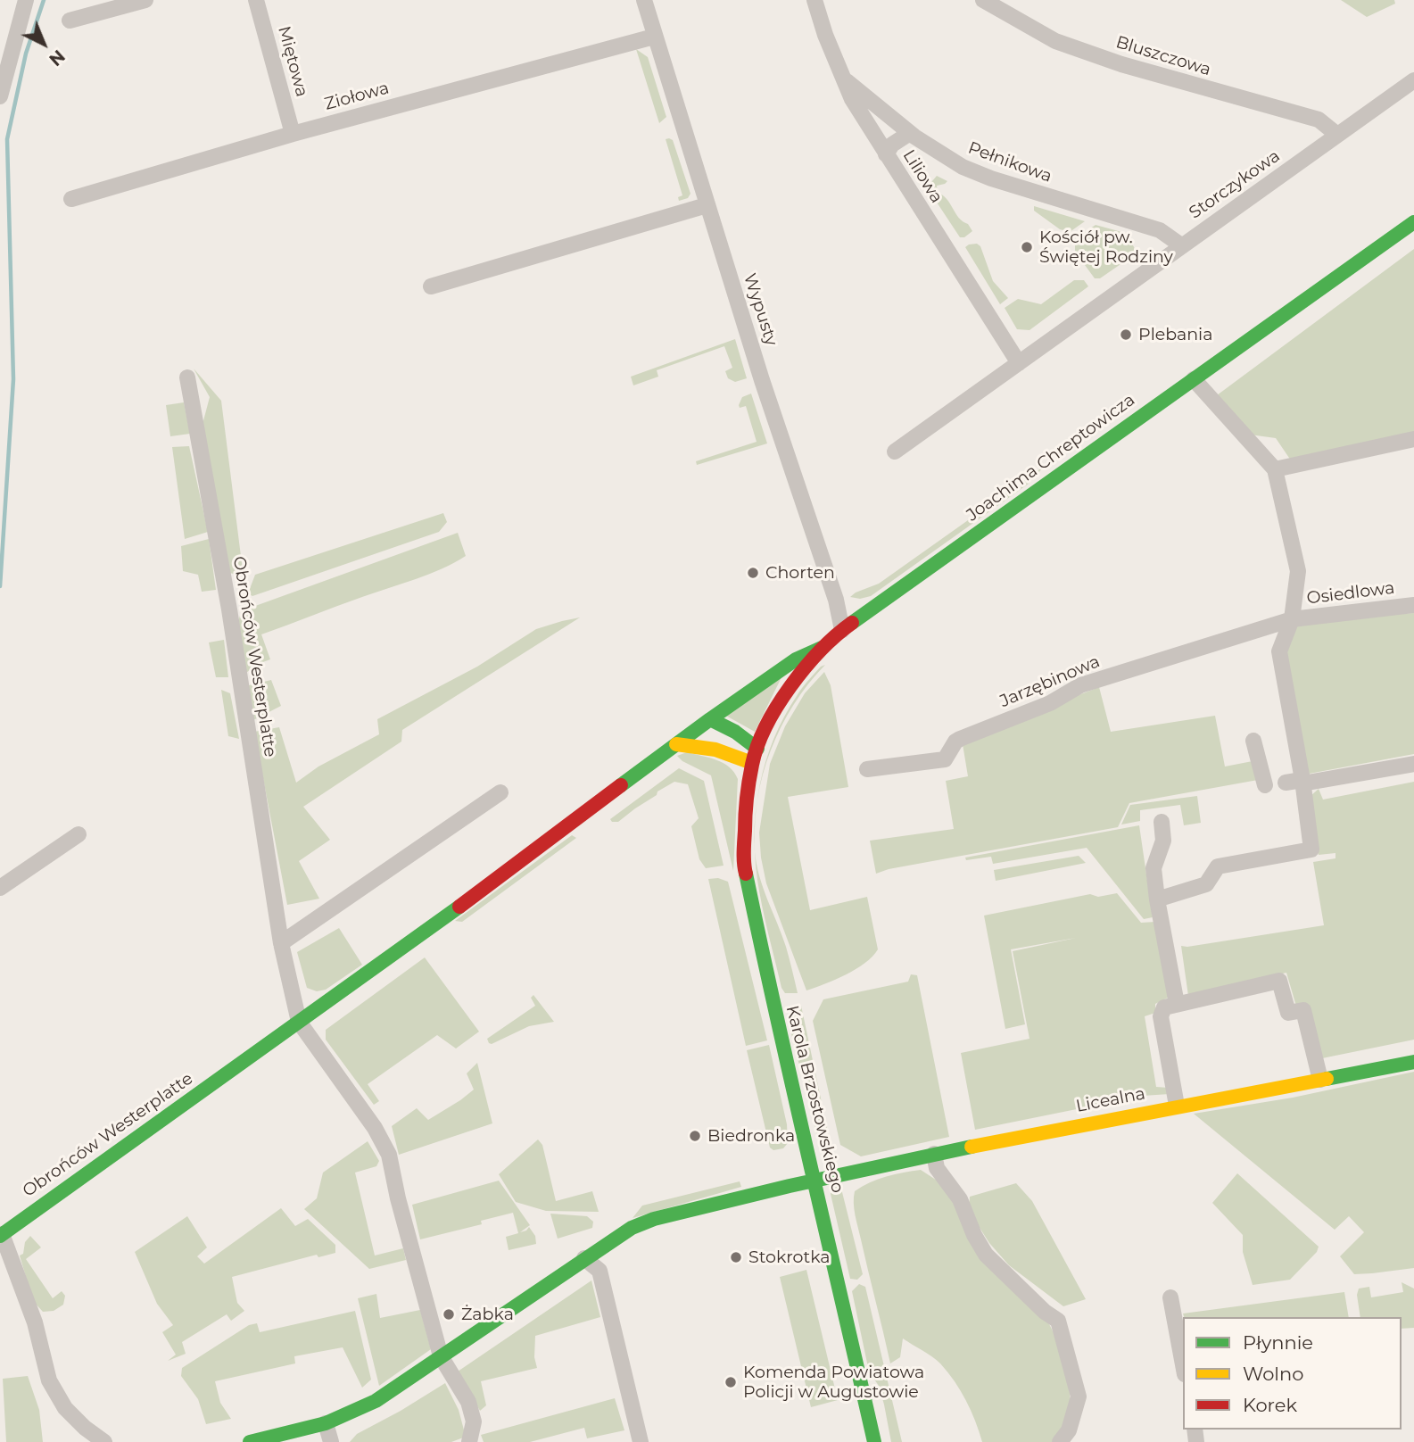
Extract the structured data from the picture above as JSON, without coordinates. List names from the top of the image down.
{
  "streets": {
    "main road": [
      "Joachima Chreptowicza",
      "Obrońców Westerplatte",
      "Karola Brzostowskiego",
      "Licealna"
    ],
    "street": [
      "Bluszczowa",
      "Miętowa",
      "Ziołowa",
      "Pełnikowa",
      "Liliowa",
      "Storczykowa",
      "Wypusty",
      "Osiedlowa",
      "Jarzębinowa"
    ]
  },
  "crossings": [
    ["Bluszczowa", "Storczykowa"],
    ["Miętowa", "Ziołowa"],
    ["Ziołowa", "Wypusty"],
    ["Pełnikowa", "Liliowa"],
    ["Pełnikowa", "Storczykowa"],
    ["Liliowa", "Storczykowa"],
    ["Wypusty", "Joachima Chreptowicza"],
    ["Joachima Chreptowicza", "Obrońców Westerplatte"],
    ["Joachima Chreptowicza", "Karola Brzostowskiego"],
    ["Osiedlowa", "Jarzębinowa"],
    ["Obrońców Westerplatte", "Licealna"],
    ["Karola Brzostowskiego", "Licealna"]
  ],
  "places": [
    "Kościół pw. Świętej Rodziny",
    "Plebania",
    "Chorten",
    "Biedronka",
    "Stokrotka",
    "Żabka",
    "Komenda Powiatowa Policji w Augustowie"
  ],
  "legend": ["Płynnie", "Wolno", "Korek"],
  "north": "bottom right"
}
